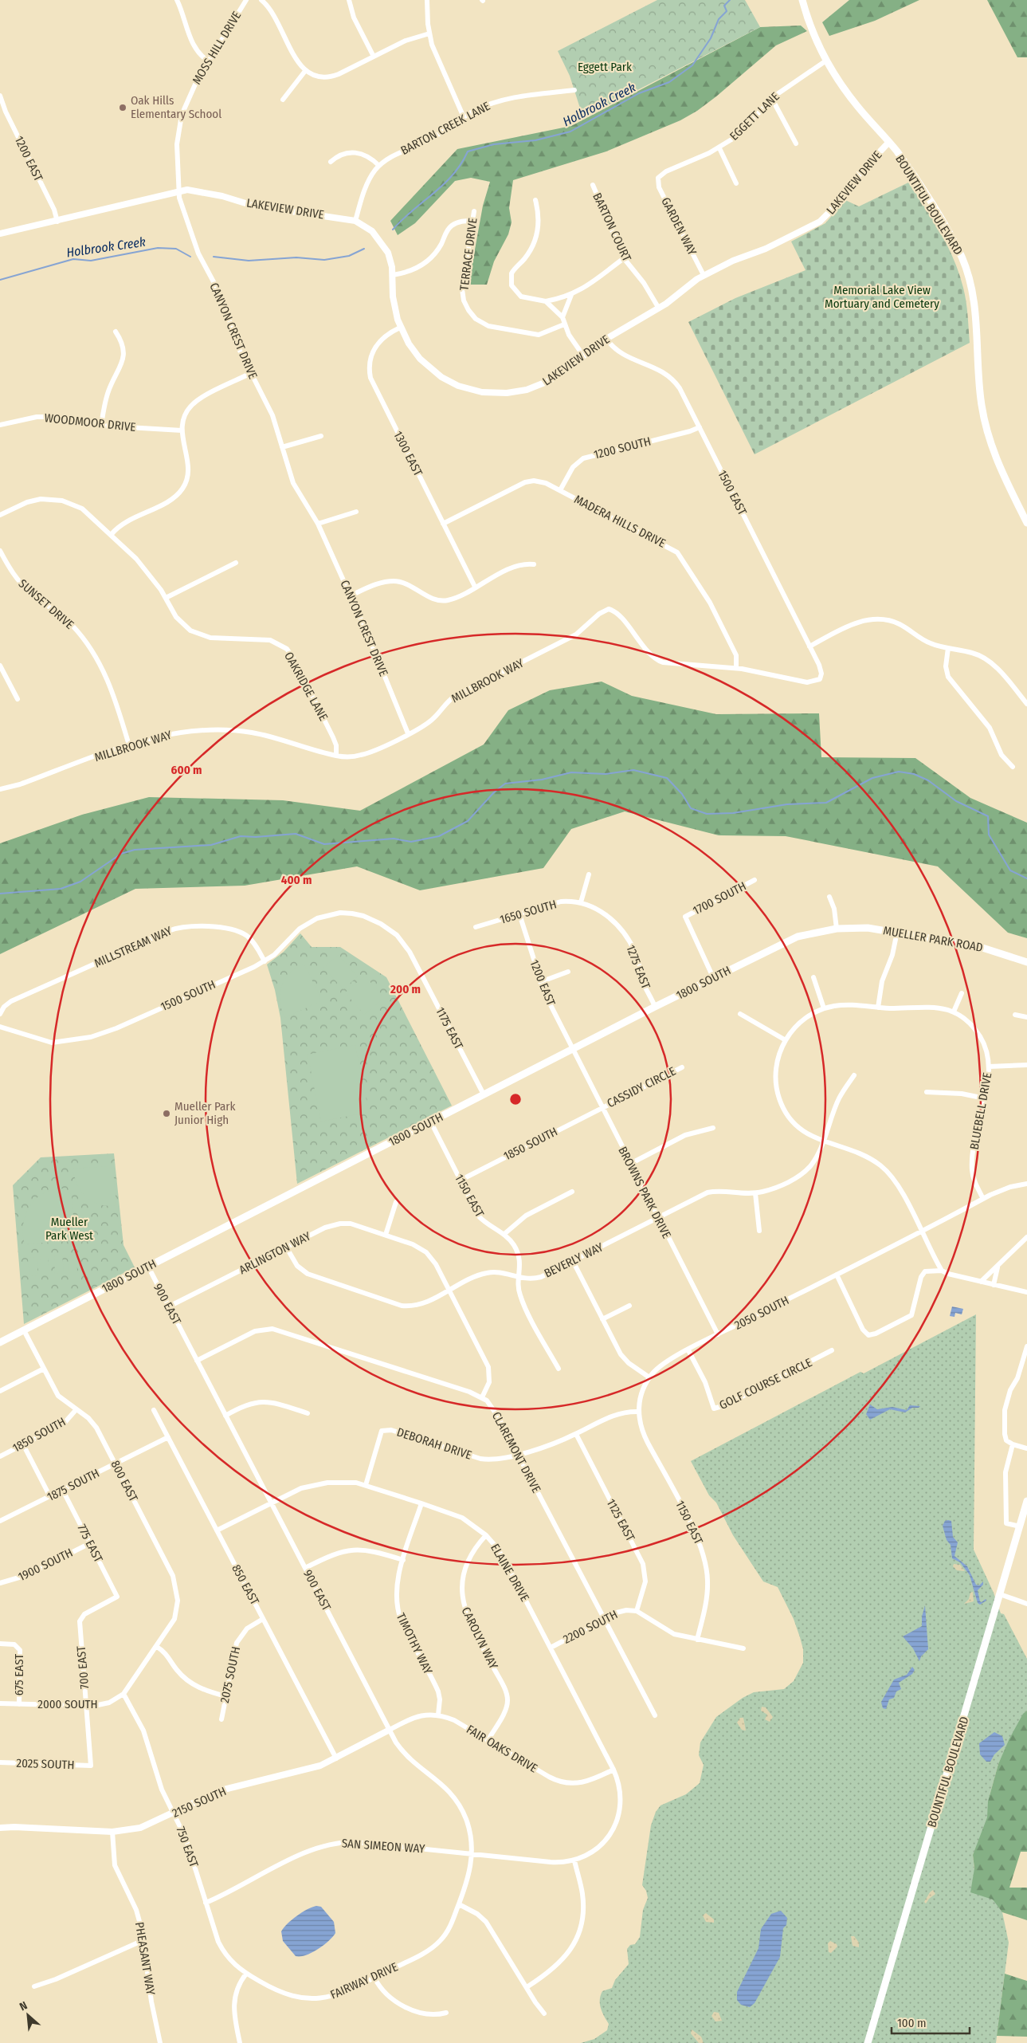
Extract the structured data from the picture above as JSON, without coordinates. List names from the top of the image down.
{
  "streets": {
    "main road": ["BOUNTIFUL BOULEVARD", "MUELLER PARK ROAD", "1800 SOUTH"],
    "street": [
      "MOSS HILL DRIVE",
      "EGGETT LANE",
      "BARTON CREEK LANE",
      "1200 EAST",
      "LAKEVIEW DRIVE",
      "GARDEN WAY",
      "BARTON COURT",
      "TERRACE DRIVE",
      "CANYON CREST DRIVE",
      "WOODMOOR DRIVE",
      "1200 SOUTH",
      "1300 EAST",
      "1500 EAST",
      "MADERA HILLS DRIVE",
      "SUNSET DRIVE",
      "MILLBROOK WAY",
      "OAKRIDGE LANE",
      "1700 SOUTH",
      "1650 SOUTH",
      "MILLSTREAM WAY",
      "1275 EAST",
      "1500 SOUTH",
      "1175 EAST",
      "CASSIDY CIRCLE",
      "BLUEBELL DRIVE",
      "1850 SOUTH",
      "BROWNS PARK DRIVE",
      "1150 EAST",
      "ARLINGTON WAY",
      "BEVERLY WAY",
      "900 EAST",
      "2050 SOUTH",
      "GOLF COURSE CIRCLE",
      "DEBORAH DRIVE",
      "CLAREMONT DRIVE",
      "800 EAST",
      "1875 SOUTH",
      "1125 EAST",
      "775 EAST",
      "1900 SOUTH",
      "ELAINE DRIVE",
      "850 EAST",
      "2200 SOUTH",
      "CAROLYN WAY",
      "TIMOTHY WAY",
      "700 EAST",
      "675 EAST",
      "2075 SOUTH",
      "2000 SOUTH",
      "FAIR OAKS DRIVE",
      "2025 SOUTH",
      "2150 SOUTH",
      "SAN SIMEON WAY",
      "750 EAST",
      "PHEASANT WAY",
      "FAIRWAY DRIVE"
    ]
  },
  "crossings": [
    ["MOSS HILL DRIVE", "LAKEVIEW DRIVE"],
    ["MOSS HILL DRIVE", "CANYON CREST DRIVE"],
    ["EGGETT LANE", "BOUNTIFUL BOULEVARD"],
    ["EGGETT LANE", "GARDEN WAY"],
    ["BARTON CREEK LANE", "LAKEVIEW DRIVE"],
    ["1200 EAST", "LAKEVIEW DRIVE"],
    ["1200 EAST", "1650 SOUTH"],
    ["1200 EAST", "1800 SOUTH"],
    ["1200 EAST", "BROWNS PARK DRIVE"],
    ["LAKEVIEW DRIVE", "BOUNTIFUL BOULEVARD"],
    ["LAKEVIEW DRIVE", "GARDEN WAY"],
    ["LAKEVIEW DRIVE", "BARTON COURT"],
    ["LAKEVIEW DRIVE", "CANYON CREST DRIVE"],
    ["LAKEVIEW DRIVE", "1300 EAST"],
    ["LAKEVIEW DRIVE", "1500 EAST"],
    ["CANYON CREST DRIVE", "MILLBROOK WAY"],
    ["1200 SOUTH", "1500 EAST"],
    ["1200 SOUTH", "MADERA HILLS DRIVE"],
    ["1300 EAST", "MADERA HILLS DRIVE"],
    ["1500 EAST", "MILLBROOK WAY"],
    ["MADERA HILLS DRIVE", "MILLBROOK WAY"],
    ["SUNSET DRIVE", "MILLBROOK WAY"],
    ["MILLBROOK WAY", "OAKRIDGE LANE"],
    ["1700 SOUTH", "1800 SOUTH"],
    ["1650 SOUTH", "1275 EAST"],
    ["MUELLER PARK ROAD", "1800 SOUTH"],
    ["MILLSTREAM WAY", "1500 SOUTH"],
    ["1275 EAST", "1800 SOUTH"],
    ["1800 SOUTH", "1175 EAST"],
    ["1800 SOUTH", "BROWNS PARK DRIVE"],
    ["1800 SOUTH", "1150 EAST"],
    ["1800 SOUTH", "900 EAST"],
    ["1800 SOUTH", "800 EAST"],
    ["1500 SOUTH", "1175 EAST"],
    ["CASSIDY CIRCLE", "1850 SOUTH"],
    ["CASSIDY CIRCLE", "BROWNS PARK DRIVE"],
    ["BLUEBELL DRIVE", "2050 SOUTH"],
    ["1850 SOUTH", "BROWNS PARK DRIVE"],
    ["1850 SOUTH", "1150 EAST"],
    ["1850 SOUTH", "800 EAST"],
    ["BROWNS PARK DRIVE", "BEVERLY WAY"],
    ["BROWNS PARK DRIVE", "2050 SOUTH"],
    ["1150 EAST", "BEVERLY WAY"],
    ["1150 EAST", "2050 SOUTH"],
    ["ARLINGTON WAY", "BEVERLY WAY"],
    ["ARLINGTON WAY", "900 EAST"],
    ["ARLINGTON WAY", "CLAREMONT DRIVE"],
    ["900 EAST", "CLAREMONT DRIVE"],
    ["900 EAST", "ELAINE DRIVE"],
    ["900 EAST", "FAIR OAKS DRIVE"],
    ["900 EAST", "2150 SOUTH"],
    ["900 EAST", "SAN SIMEON WAY"],
    ["900 EAST", "FAIRWAY DRIVE"],
    ["2050 SOUTH", "GOLF COURSE CIRCLE"],
    ["DEBORAH DRIVE", "CLAREMONT DRIVE"],
    ["DEBORAH DRIVE", "ELAINE DRIVE"],
    ["CLAREMONT DRIVE", "2200 SOUTH"],
    ["800 EAST", "1875 SOUTH"],
    ["800 EAST", "2000 SOUTH"],
    ["1875 SOUTH", "775 EAST"],
    ["1875 SOUTH", "850 EAST"],
    ["1125 EAST", "2200 SOUTH"],
    ["775 EAST", "1900 SOUTH"],
    ["775 EAST", "700 EAST"],
    ["ELAINE DRIVE", "850 EAST"],
    ["ELAINE DRIVE", "2200 SOUTH"],
    ["ELAINE DRIVE", "CAROLYN WAY"],
    ["ELAINE DRIVE", "TIMOTHY WAY"],
    ["ELAINE DRIVE", "FAIR OAKS DRIVE"],
    ["ELAINE DRIVE", "SAN SIMEON WAY"],
    ["850 EAST", "2075 SOUTH"],
    ["850 EAST", "2150 SOUTH"],
    ["CAROLYN WAY", "FAIR OAKS DRIVE"],
    ["TIMOTHY WAY", "FAIR OAKS DRIVE"],
    ["700 EAST", "2000 SOUTH"],
    ["700 EAST", "2025 SOUTH"],
    ["675 EAST", "2000 SOUTH"],
    ["2000 SOUTH", "750 EAST"],
    ["FAIR OAKS DRIVE", "2150 SOUTH"],
    ["2150 SOUTH", "750 EAST"],
    ["2150 SOUTH", "PHEASANT WAY"],
    ["SAN SIMEON WAY", "750 EAST"],
    ["750 EAST", "FAIRWAY DRIVE"]
  ],
  "water": ["Holbrook Creek"],
  "parks": ["Eggett Park", "Memorial Lake View Mortuary and Cemetery", "Mueller Park West"],
  "places": ["Oak Hills Elementary School", "Mueller Park Junior High"],
  "scale_bar": "100 m",
  "north": "top left",
  "rings": ["600 m", "400 m", "200 m"]
}
